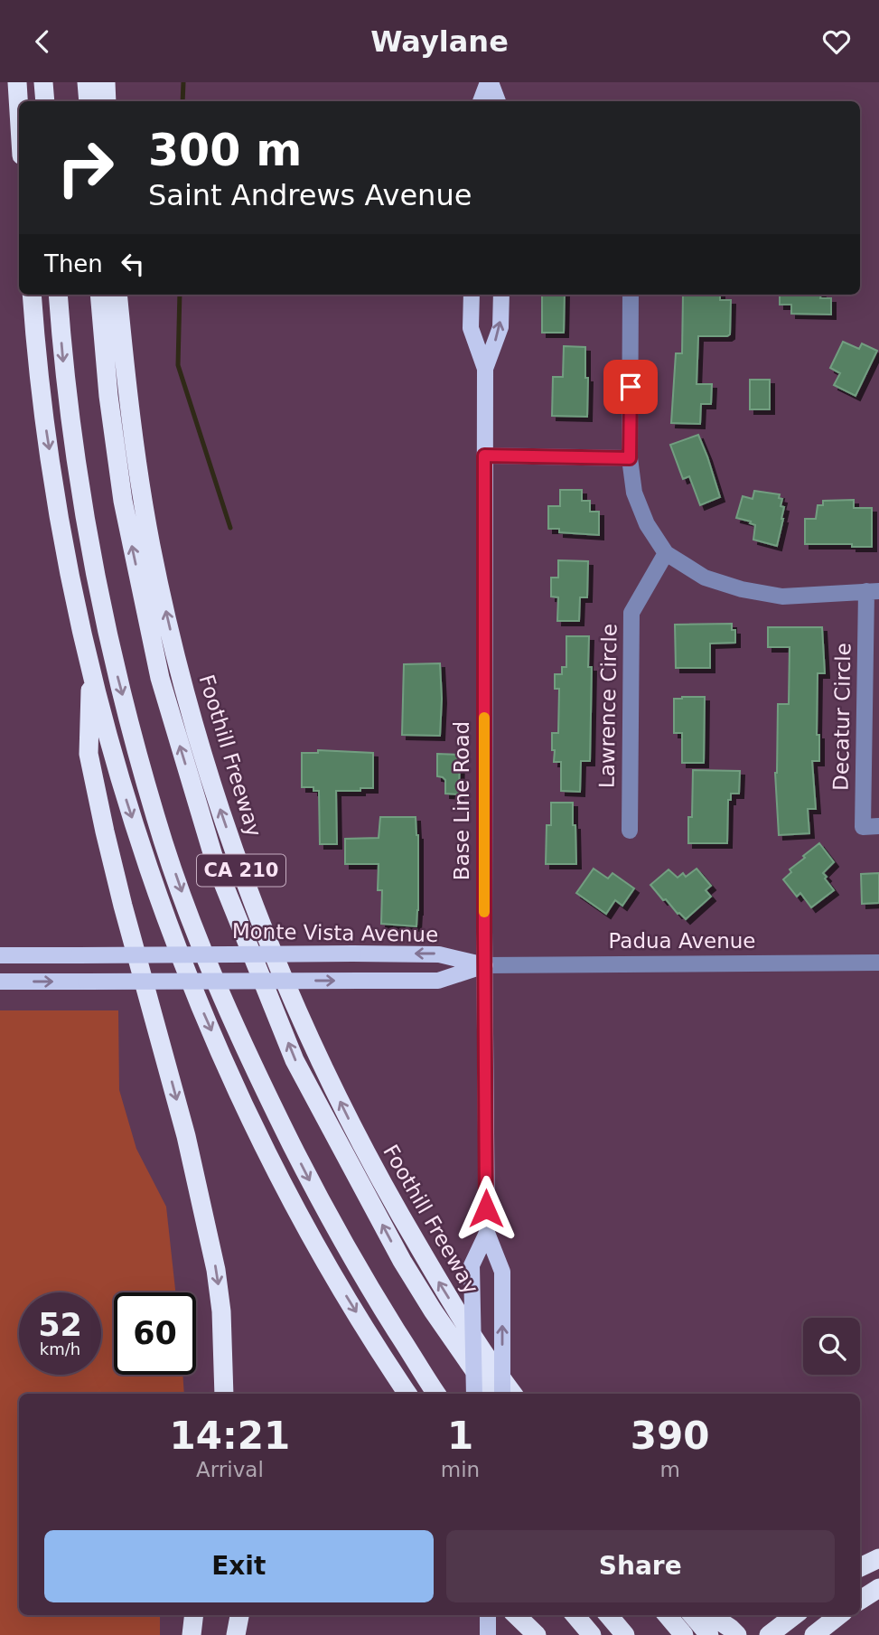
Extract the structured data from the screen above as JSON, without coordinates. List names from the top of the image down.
{
  "streets": {
    "highway": ["Foothill Freeway", "CA 210"],
    "main road": ["Base Line Road", "Monte Vista Avenue"],
    "street": ["Lawrence Circle", "Decatur Circle", "Padua Avenue"]
  },
  "crossings": [
    ["Base Line Road", "Monte Vista Avenue"],
    ["Base Line Road", "Padua Avenue"],
    ["Monte Vista Avenue", "Padua Avenue"]
  ],
  "page": {
    "header": "Waylane",
    "turn": ["300 m", "Saint Andrews Avenue"],
    "then": "Then",
    "speed": "52 km/h",
    "limit": "60",
    "eta": [
      "14:21",
      "Arrival",
      "1",
      "min",
      "390",
      "m"
    ],
    "buttons": ["Exit", "Share"]
  }
}
